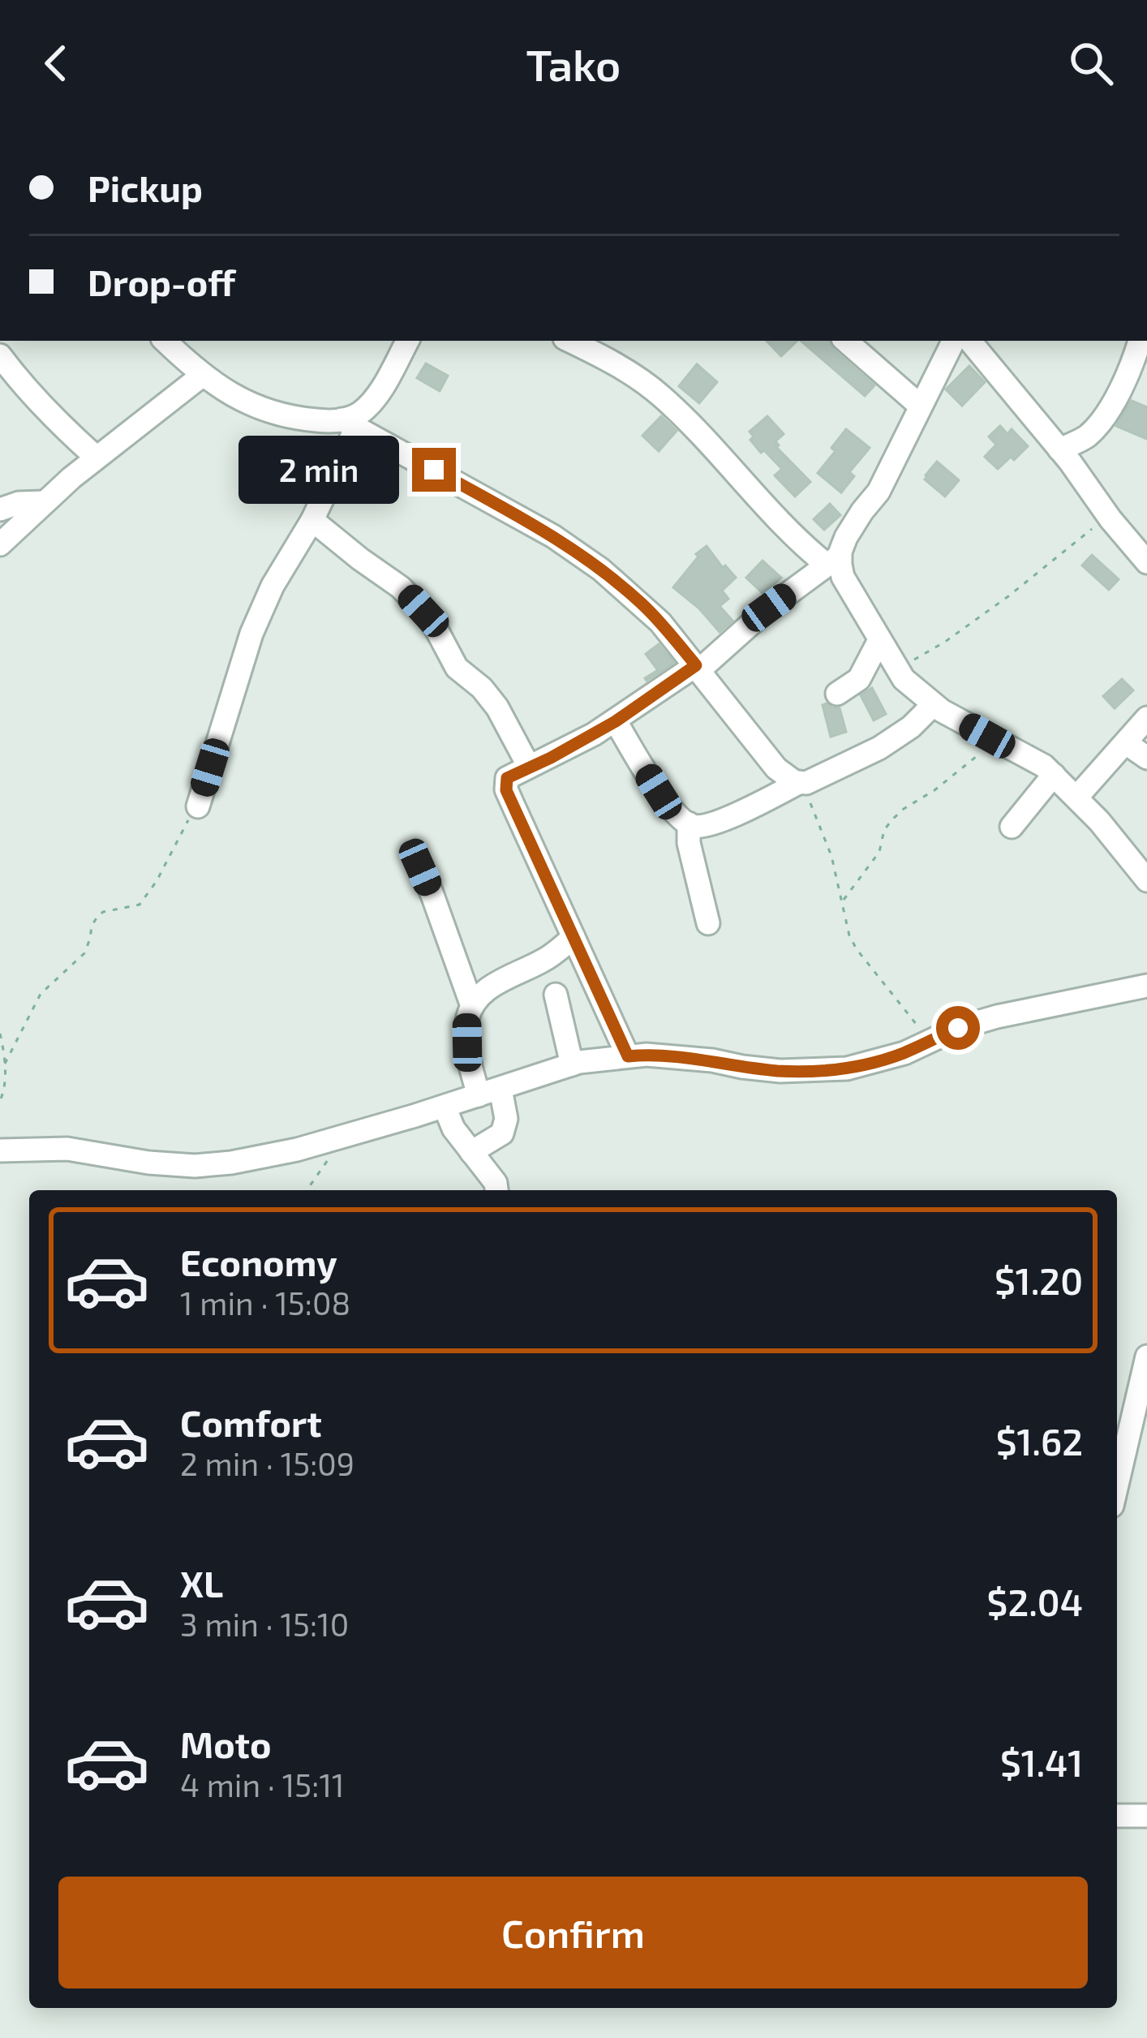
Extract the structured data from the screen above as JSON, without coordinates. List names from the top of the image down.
{
  "page": {
    "header": "Tako",
    "banner": ["Pickup", "Drop-off"],
    "bubble": "2 min",
    "list": [
      {
        "name": "Economy",
        "note": "1 min · 15:08",
        "value": "$1.20"
      },
      {
        "name": "Comfort",
        "note": "2 min · 15:09",
        "value": "$1.62"
      },
      {
        "name": "XL",
        "note": "3 min · 15:10",
        "value": "$2.04"
      },
      {
        "name": "Moto",
        "note": "4 min · 15:11",
        "value": "$1.41"
      }
    ],
    "buttons": "Confirm"
  }
}
